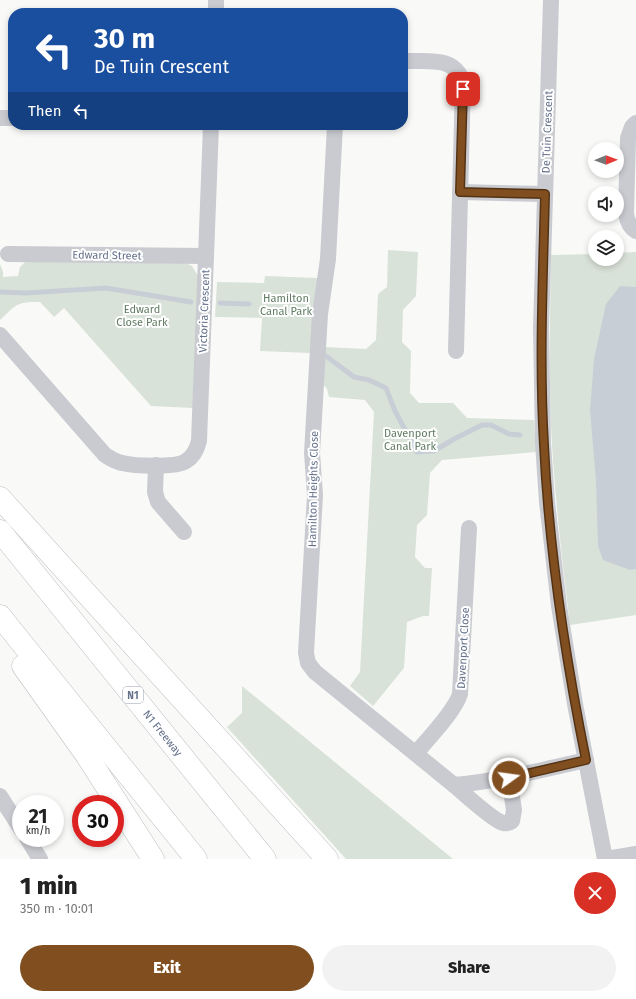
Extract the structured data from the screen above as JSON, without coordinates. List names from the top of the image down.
{
  "streets": {
    "highway": ["N1", "N1 Freeway"],
    "street": [
      "De Tuin Crescent",
      "Edward Street",
      "Victoria Crescent",
      "Hamilton Heights Close",
      "Davenport Close"
    ]
  },
  "crossings": [
    ["Edward Street", "Victoria Crescent"],
    ["Hamilton Heights Close", "Davenport Close"]
  ],
  "parks": ["Hamilton Canal Park", "Edward Close Park", "Davenport Canal Park"],
  "north": "right",
  "page": {
    "turn": ["30 m", "De Tuin Crescent"],
    "then": "Then",
    "speed": "21 km/h",
    "limit": "30",
    "heading": ["1 min", "350 m · 10:01"],
    "buttons": ["Exit", "Share"]
  }
}
